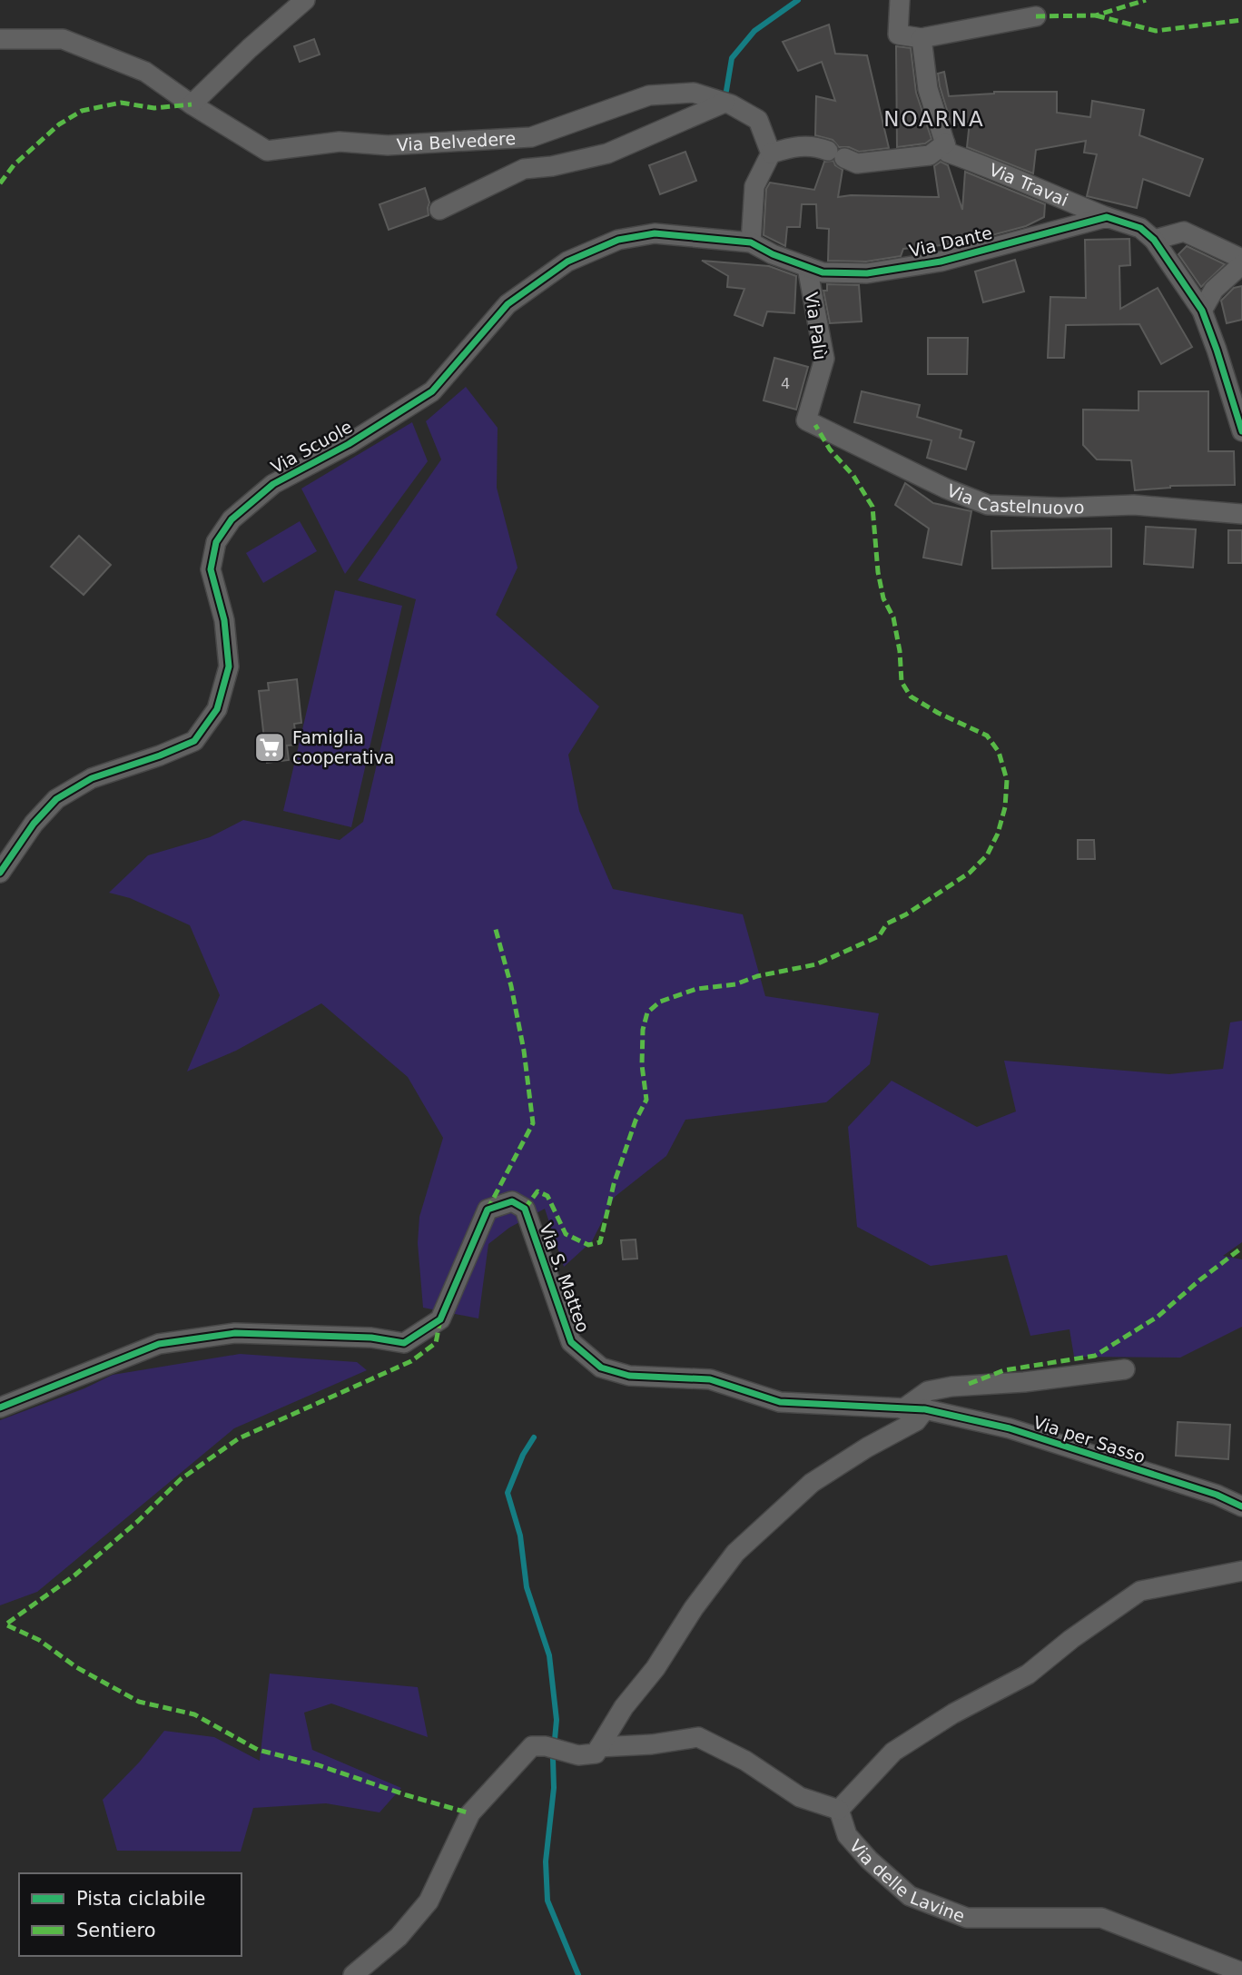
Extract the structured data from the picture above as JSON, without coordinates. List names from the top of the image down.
{
  "streets": {
    "street": [
      "Via Belvedere",
      "Via Travai",
      "Via Dante",
      "Via Palù",
      "Via Scuole",
      "Via Castelnuovo",
      "Via S. Matteo",
      "Via per Sasso",
      "Via delle Lavine"
    ]
  },
  "crossings": [
    ["Via Travai", "Via Dante"],
    ["Via Dante", "Via Palù"],
    ["Via Dante", "Via Scuole"],
    ["Via Palù", "Via Castelnuovo"],
    ["Via S. Matteo", "Via per Sasso"]
  ],
  "districts": ["NOARNA"],
  "places": {
    "supermarket": ["Famiglia cooperativa"]
  },
  "house_numbers": ["4"],
  "legend": ["Pista ciclabile", "Sentiero"]
}
